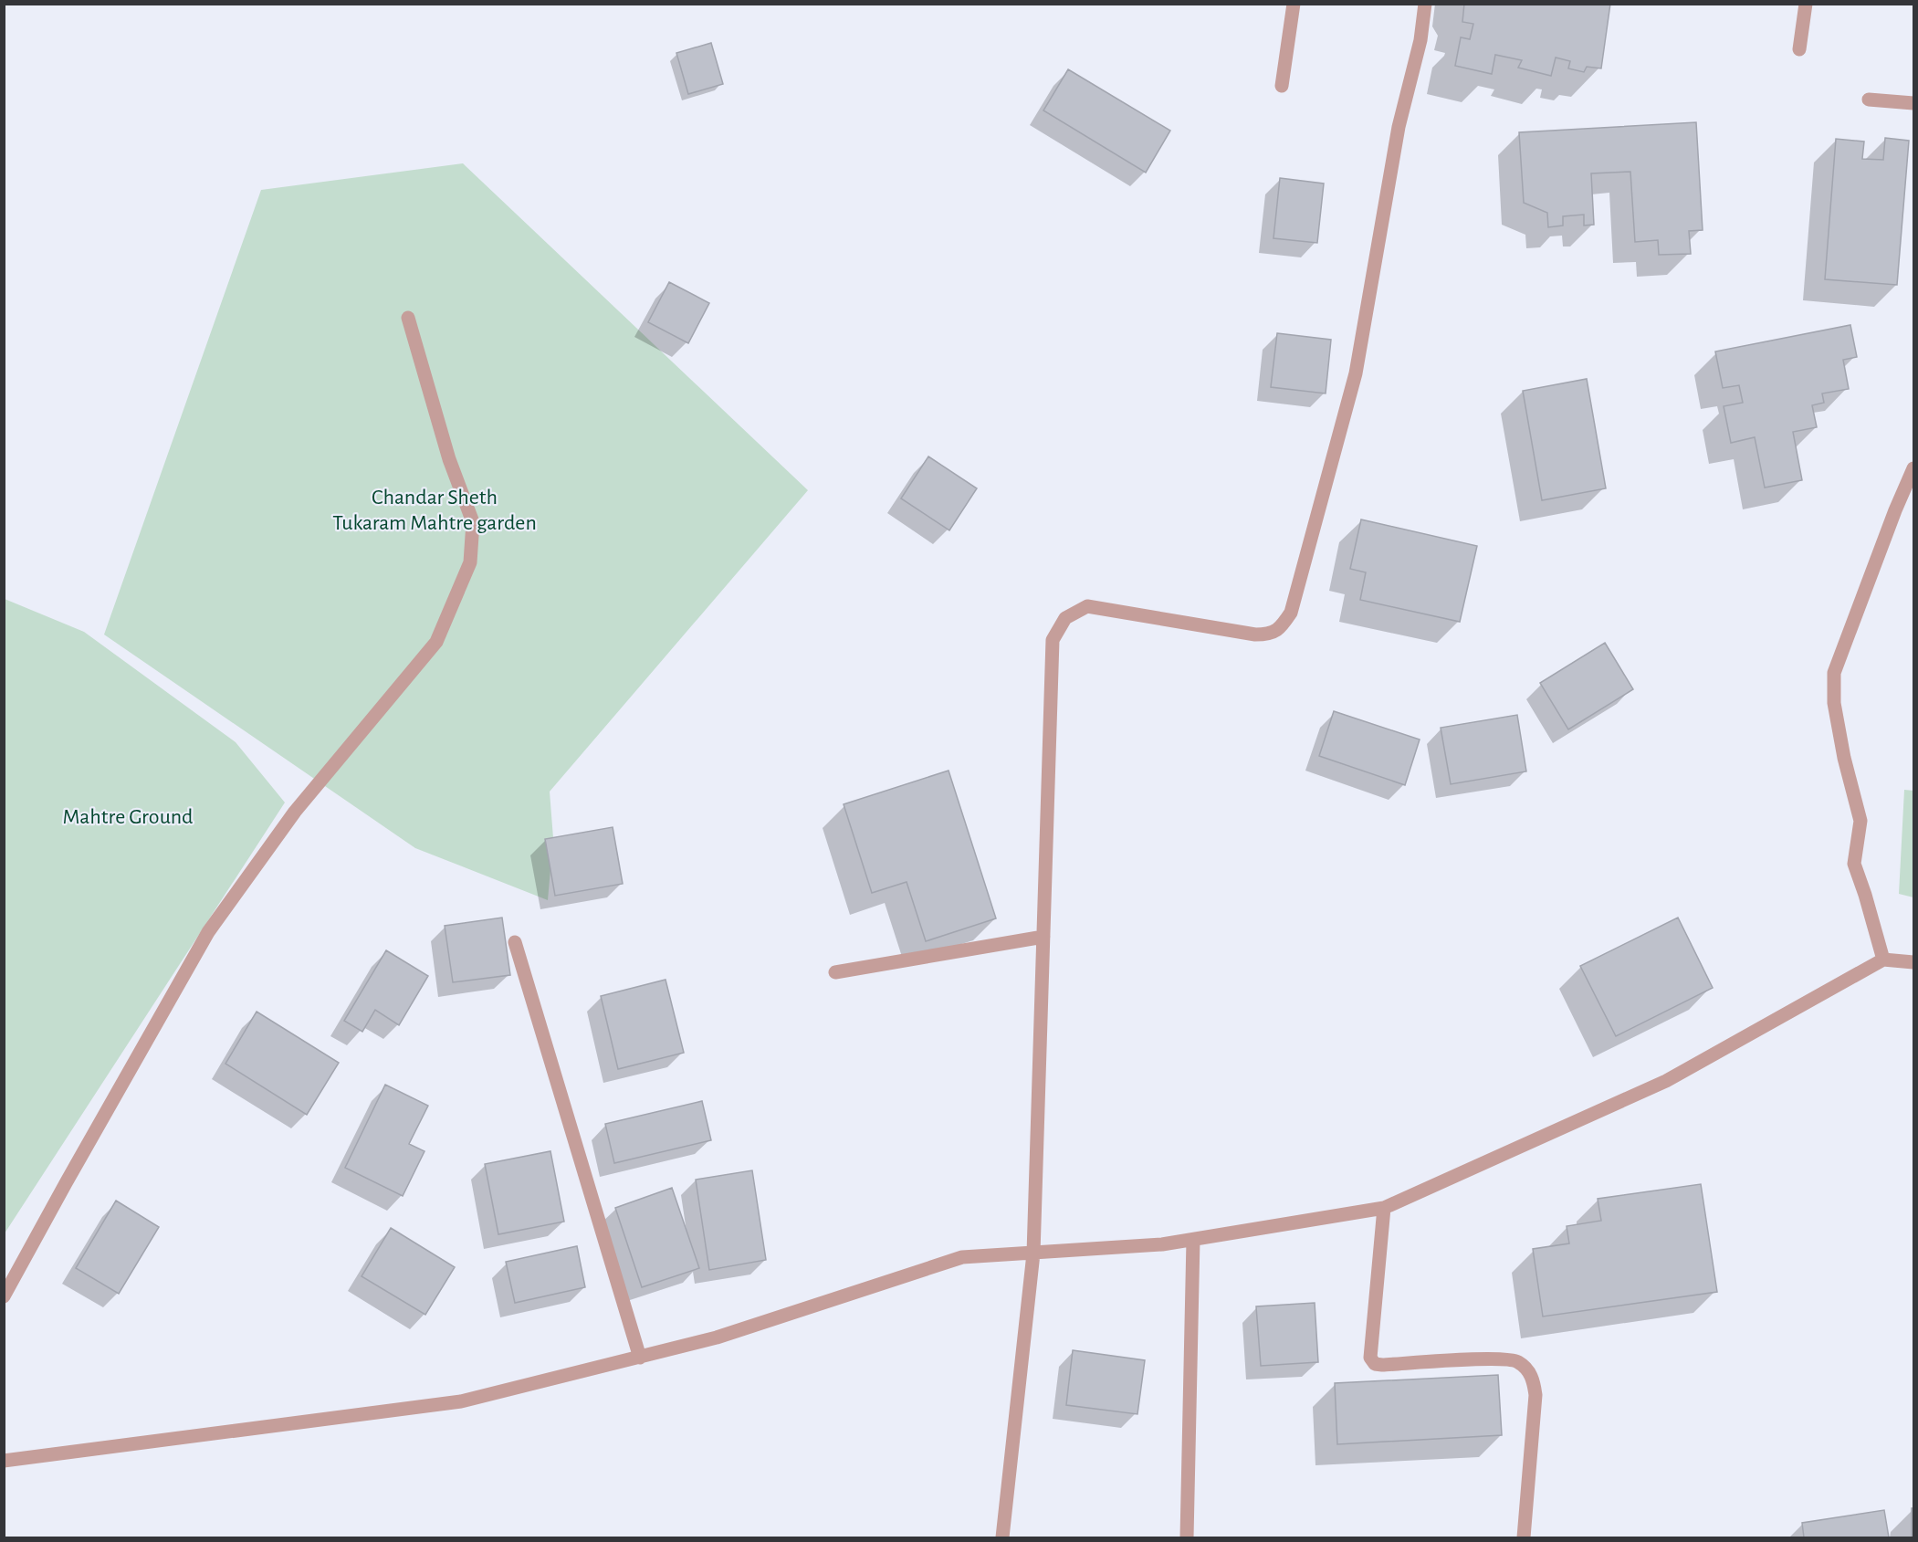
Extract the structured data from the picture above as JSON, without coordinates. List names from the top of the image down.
{
  "parks": ["Chandar Sheth Tukaram Mahtre garden", "Mahtre Ground"]
}
